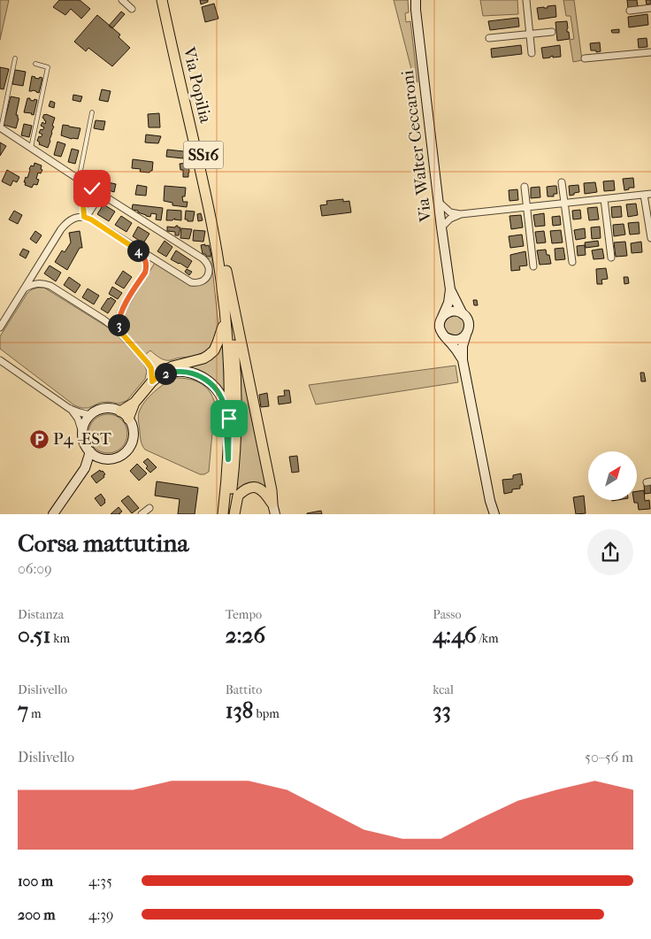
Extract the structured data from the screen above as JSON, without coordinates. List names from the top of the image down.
{
  "streets": {
    "main road": ["Via Popilia", "SS16"],
    "street": ["Via Walter Ceccaroni"]
  },
  "crossings": [
    ["Via Popilia", "SS16"]
  ],
  "places": {
    "parking": ["P4 -EST"]
  },
  "north": "top right",
  "page": {
    "pins": ["4", "3", "2"],
    "heading": ["Corsa mattutina", "06:09"],
    "stats": [
      ["Distanza", "0.51 km"],
      ["Tempo", "2:26"],
      ["Passo", "4:46 /km"],
      ["Dislivello", "7 m"],
      ["Battito", "138 bpm"],
      ["kcal", "33"]
    ],
    "chart": ["Dislivello", "50–56 m"],
    "list": [
      {
        "name": "100 m",
        "note": "4:35"
      },
      {
        "name": "200 m",
        "note": "4:39"
      }
    ]
  }
}
